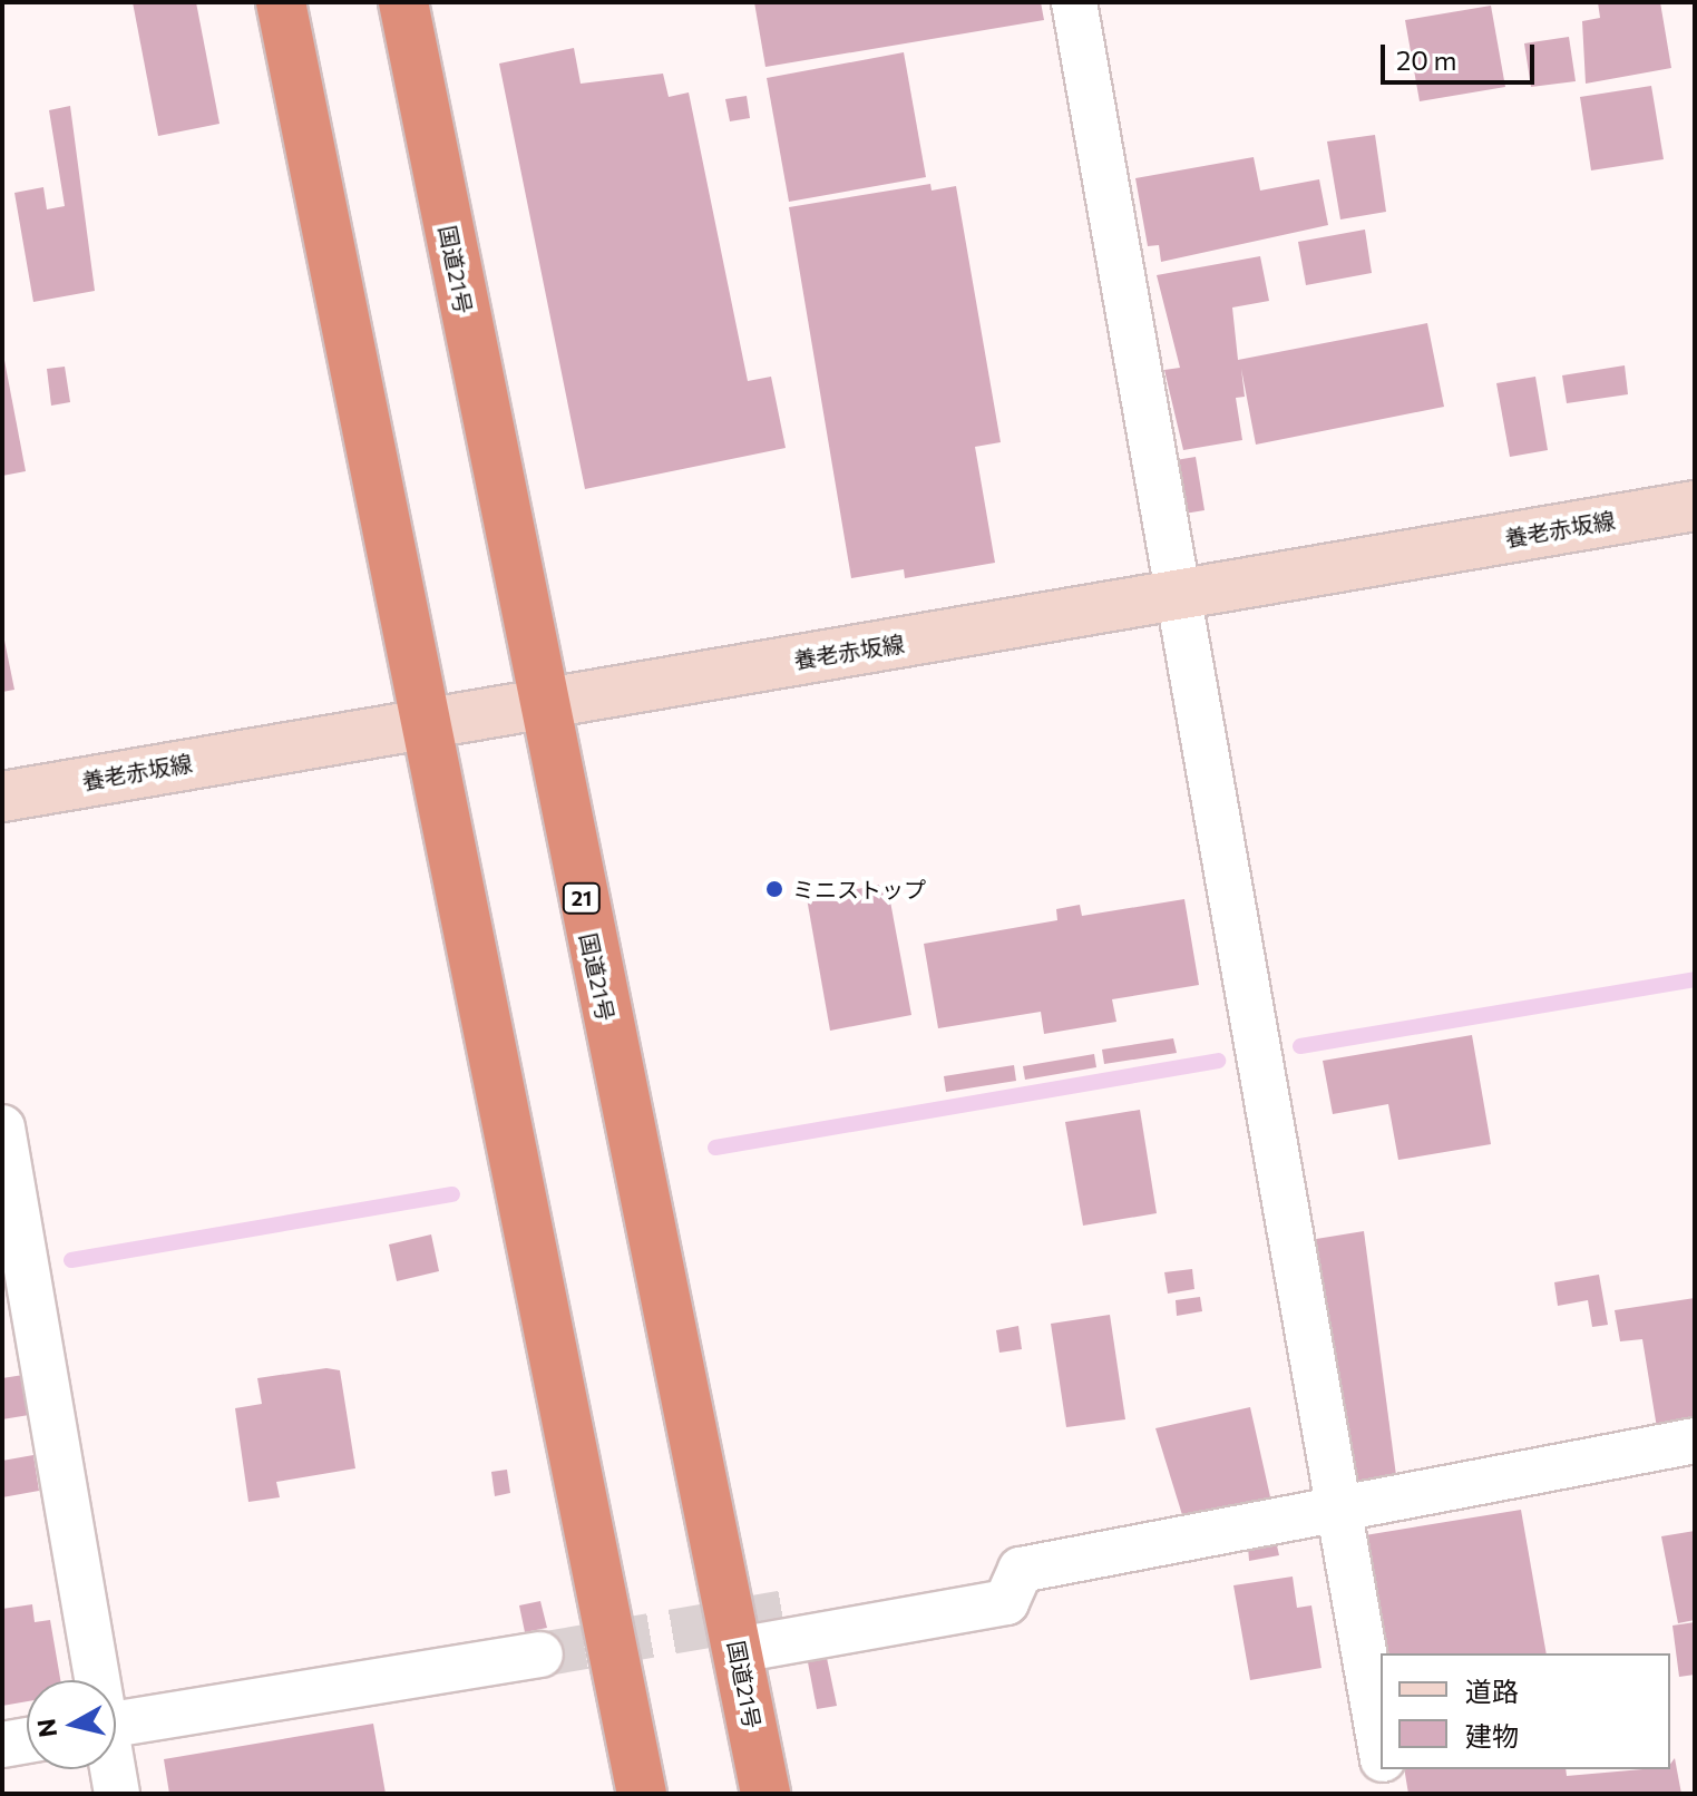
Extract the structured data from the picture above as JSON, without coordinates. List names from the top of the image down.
{
  "streets": {
    "highway": ["国道21号", "21"],
    "main road": ["養老赤坂線"]
  },
  "crossings": [
    ["国道21号", "養老赤坂線"]
  ],
  "places": ["ミニストップ"],
  "legend": ["道路", "建物"],
  "scale_bar": "20 m",
  "north": "left"
}
